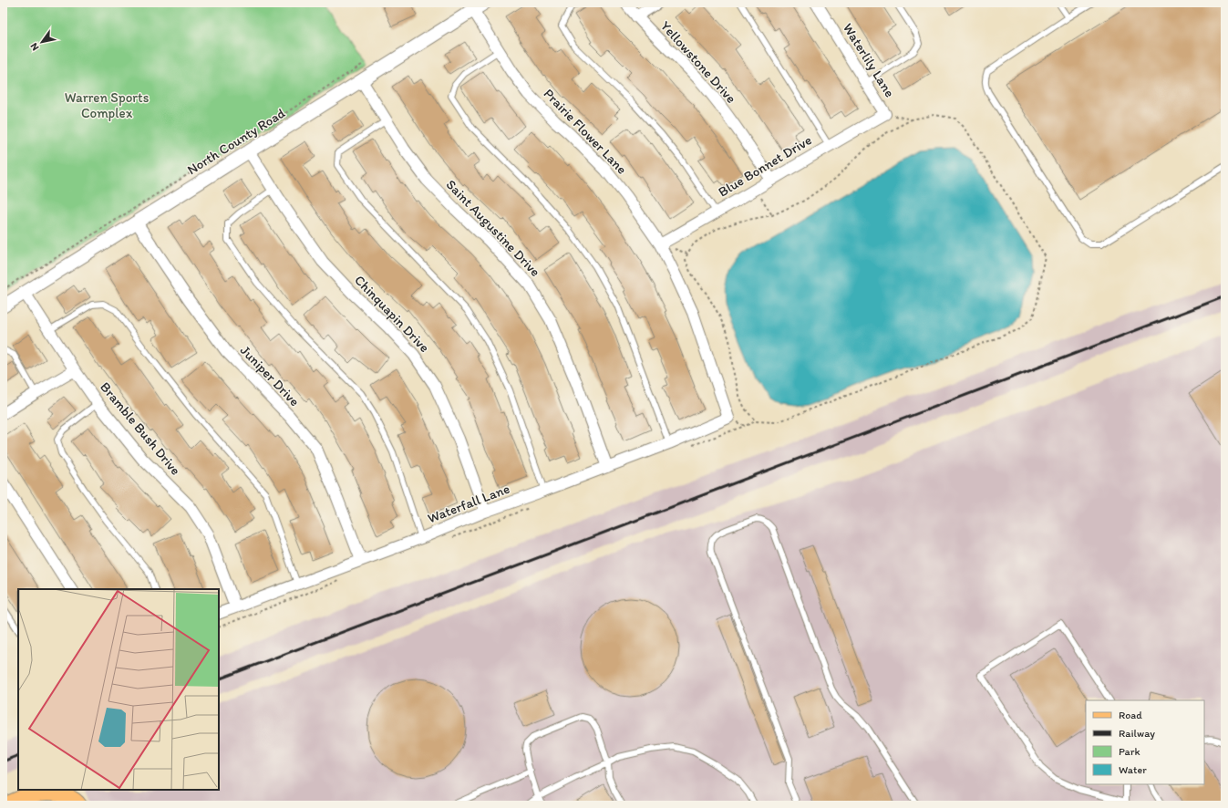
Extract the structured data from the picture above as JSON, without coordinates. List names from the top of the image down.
{
  "streets": {
    "street": [
      "Waterlily Lane",
      "Yellowstone Drive",
      "Prairie Flower Lane",
      "North County Road",
      "Blue Bonnet Drive",
      "Saint Augustine Drive",
      "Chinquapin Drive",
      "Juniper Drive",
      "Bramble Bush Drive",
      "Waterfall Lane"
    ]
  },
  "crossings": [
    ["Waterlily Lane", "Blue Bonnet Drive"],
    ["Yellowstone Drive", "Blue Bonnet Drive"],
    ["Prairie Flower Lane", "North County Road"],
    ["Prairie Flower Lane", "Blue Bonnet Drive"],
    ["Prairie Flower Lane", "Waterfall Lane"],
    ["North County Road", "Saint Augustine Drive"],
    ["North County Road", "Chinquapin Drive"],
    ["North County Road", "Juniper Drive"],
    ["North County Road", "Bramble Bush Drive"],
    ["Saint Augustine Drive", "Waterfall Lane"],
    ["Chinquapin Drive", "Waterfall Lane"],
    ["Juniper Drive", "Waterfall Lane"],
    ["Bramble Bush Drive", "Waterfall Lane"]
  ],
  "parks": ["Warren Sports Complex"],
  "legend": [
    "Road",
    "Railway",
    "Park",
    "Water"
  ],
  "north": "bottom left"
}
